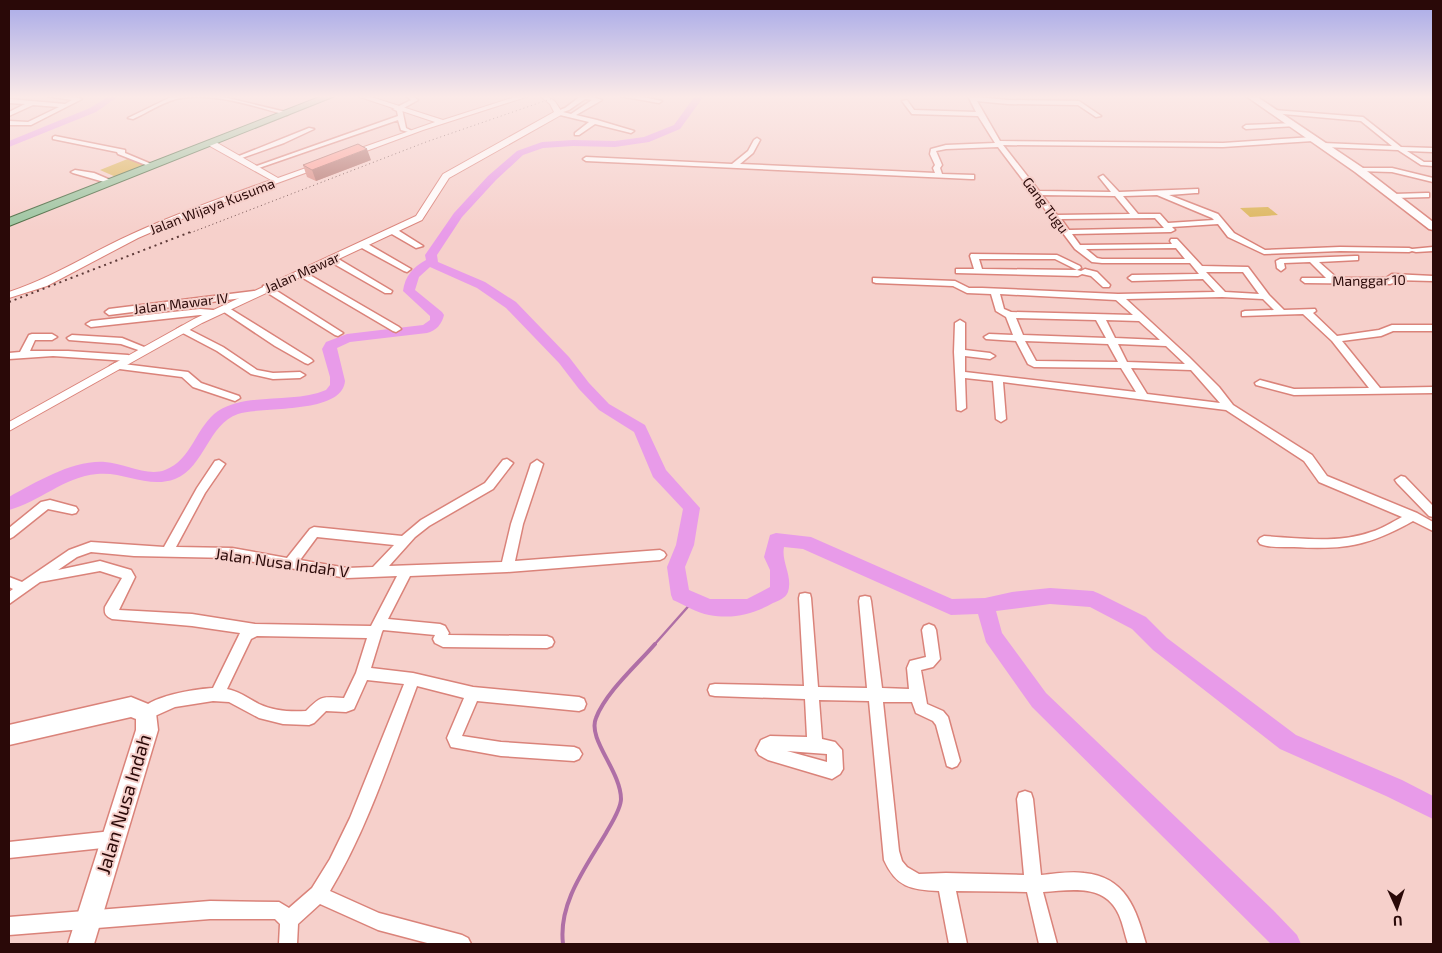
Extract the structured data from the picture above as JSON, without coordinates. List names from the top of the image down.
{
  "streets": {
    "main road": ["Jalan Nusa Indah"],
    "street": [
      "Gang Tugu",
      "Jalan Wijaya Kusuma",
      "Jalan Mawar",
      "Manggar 10",
      "Jalan Mawar IV",
      "Jalan Nusa Indah V"
    ]
  },
  "crossings": [
    ["Jalan Mawar", "Jalan Mawar IV"]
  ],
  "north": "bottom"
}
